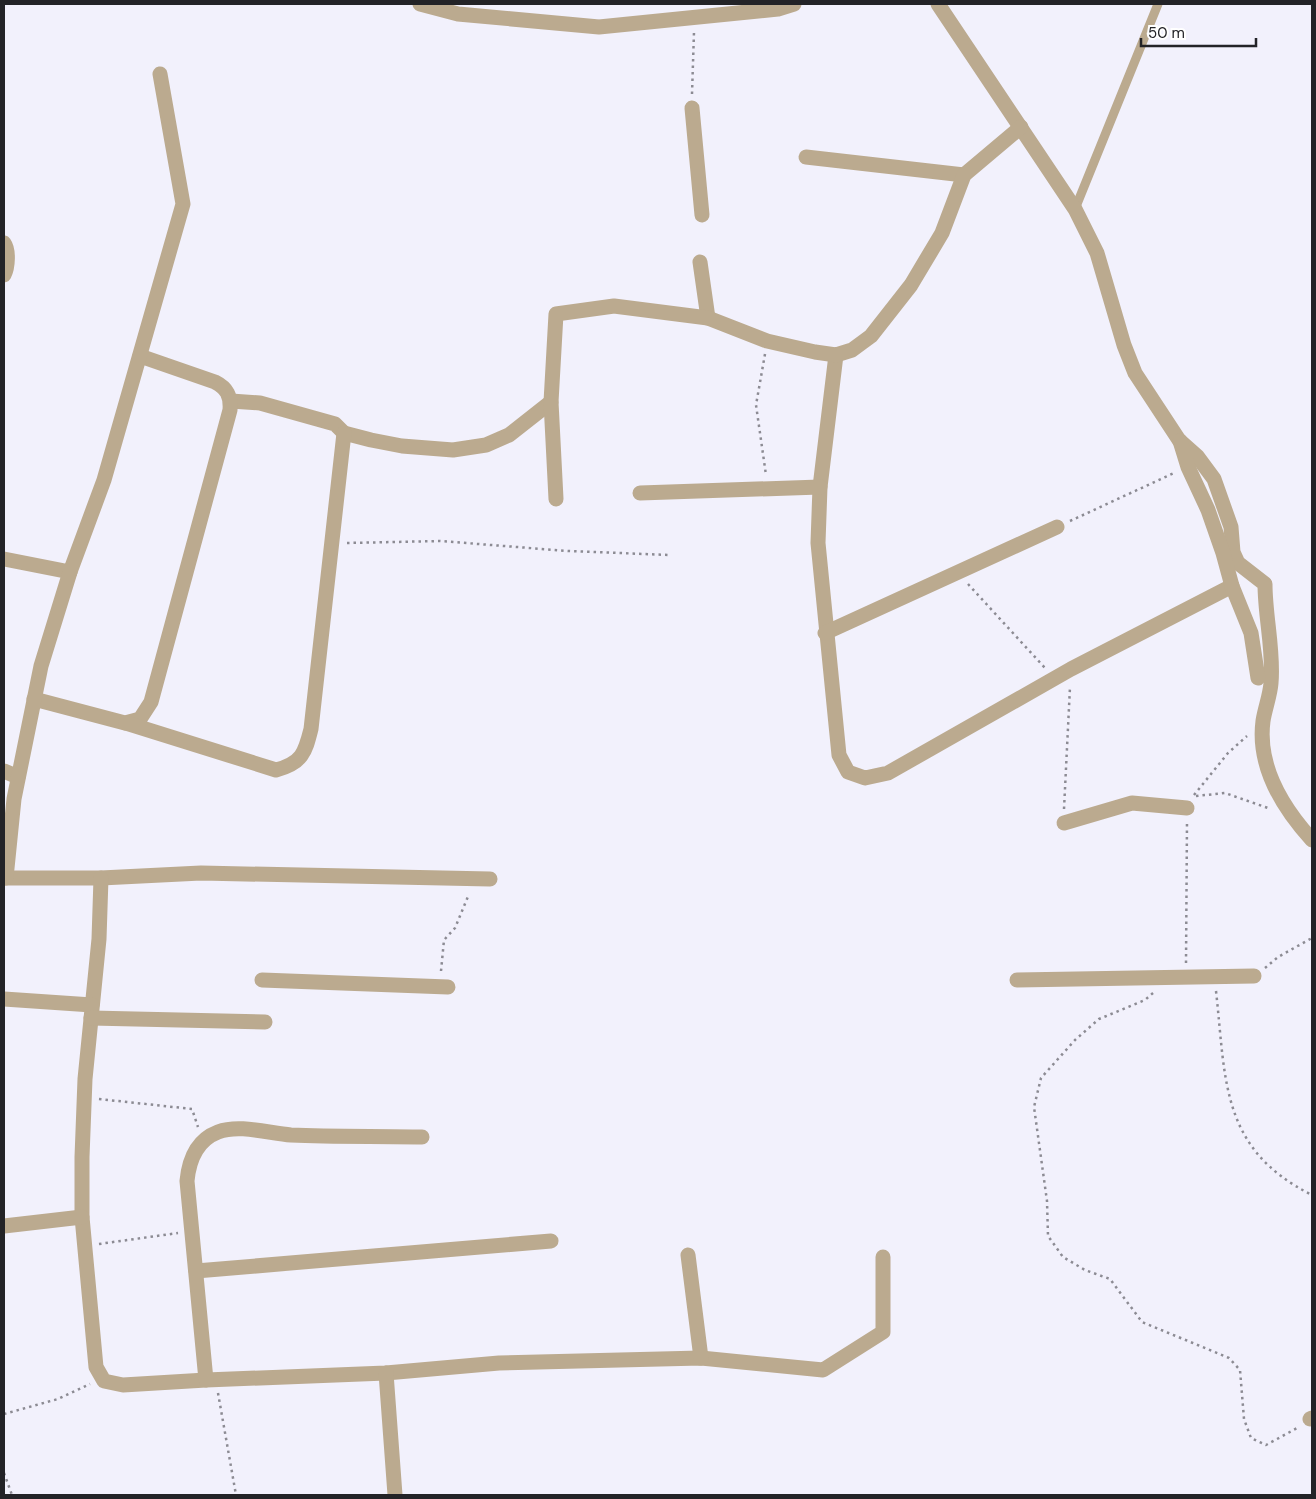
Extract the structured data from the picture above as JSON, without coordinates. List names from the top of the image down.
{
  "scale_bar": "50 m"
}
